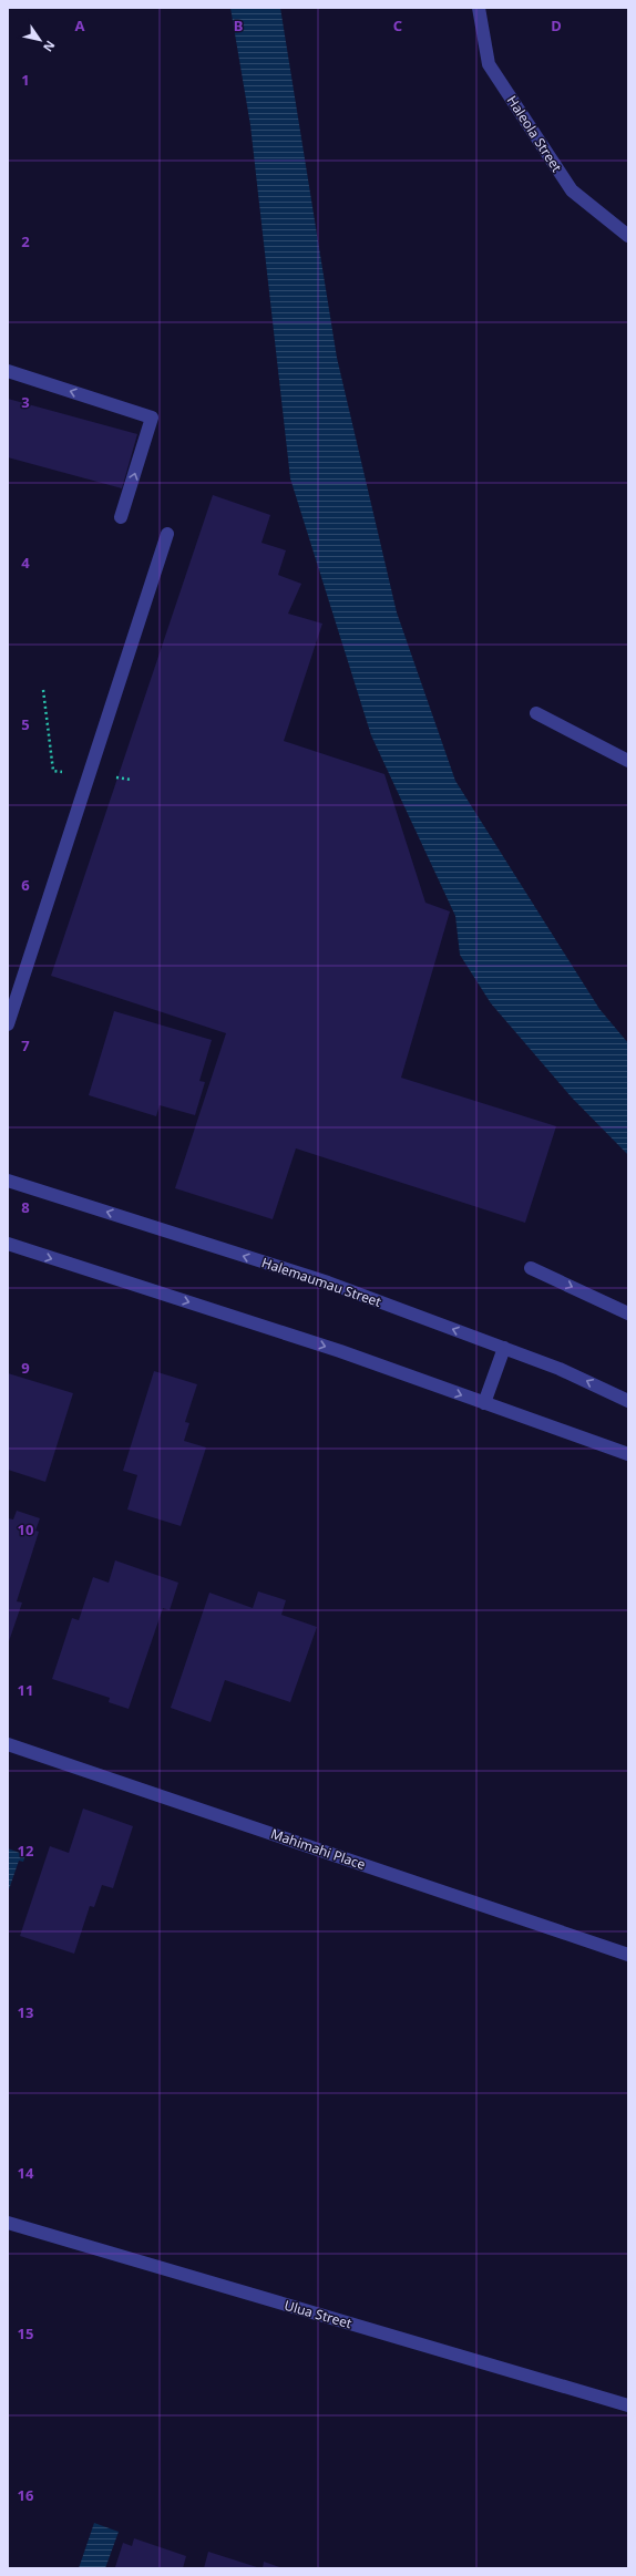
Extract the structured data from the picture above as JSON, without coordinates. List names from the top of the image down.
{
  "streets": {
    "street": [
      "Haleola Street",
      "Halemaumau Street",
      "Mahimahi Place",
      "Ulua Street"
    ]
  },
  "north": "bottom right",
  "grid": {
    "columns": [
      "A",
      "B",
      "C",
      "D"
    ],
    "rows": [
      "1",
      "2",
      "3",
      "4",
      "5",
      "6",
      "7",
      "8",
      "9",
      "10",
      "11",
      "12",
      "13",
      "14",
      "15",
      "16"
    ]
  }
}
